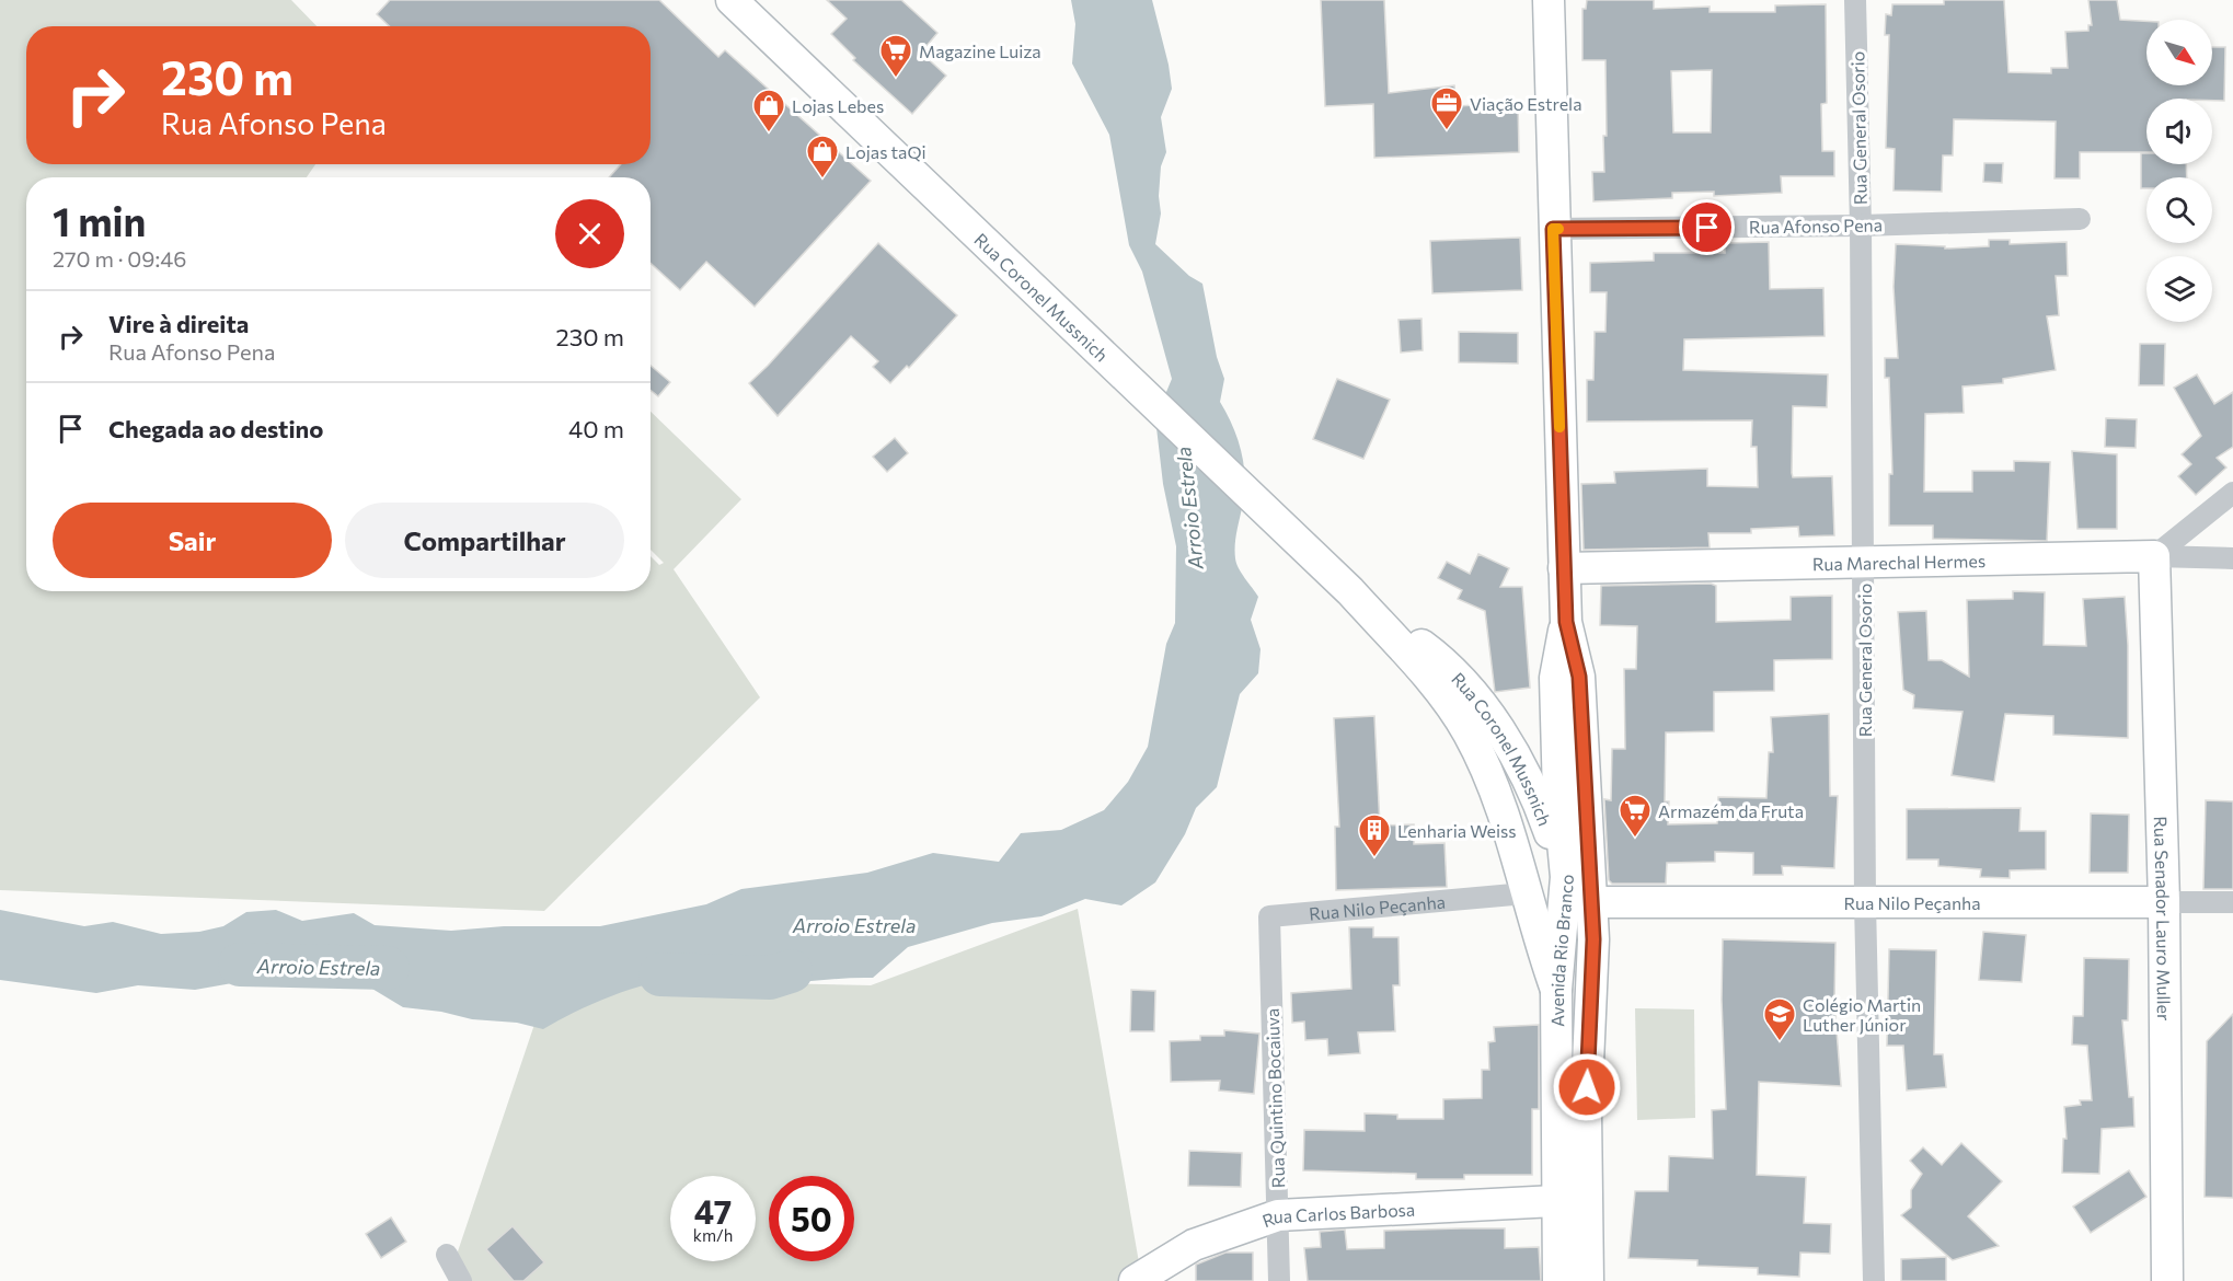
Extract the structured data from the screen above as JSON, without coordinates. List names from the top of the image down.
{
  "streets": {
    "street": [
      "Rua General Osorio",
      "Rua Afonso Pena",
      "Rua Coronel Mussnich",
      "Rua Marechal Hermes",
      "Rua Nilo Peçanha",
      "Rua Senador Lauro Muller",
      "Avenida Rio Branco",
      "Rua Quintino Bocaiuva",
      "Rua Carlos Barbosa"
    ]
  },
  "crossings": [
    ["Rua General Osorio", "Rua Afonso Pena"],
    ["Rua General Osorio", "Rua Marechal Hermes"],
    ["Rua General Osorio", "Rua Nilo Peçanha"],
    ["Rua Afonso Pena", "Avenida Rio Branco"],
    ["Rua Coronel Mussnich", "Rua Nilo Peçanha"],
    ["Rua Coronel Mussnich", "Avenida Rio Branco"],
    ["Rua Marechal Hermes", "Rua Senador Lauro Muller"],
    ["Rua Marechal Hermes", "Avenida Rio Branco"],
    ["Rua Nilo Peçanha", "Rua Senador Lauro Muller"],
    ["Rua Nilo Peçanha", "Avenida Rio Branco"],
    ["Rua Nilo Peçanha", "Rua Quintino Bocaiuva"],
    ["Avenida Rio Branco", "Rua Carlos Barbosa"],
    ["Rua Quintino Bocaiuva", "Rua Carlos Barbosa"]
  ],
  "water": ["Arroio Estrela"],
  "places": {
    "supermarket": ["Magazine Luiza", "Armazém da Fruta"],
    "office": ["Viação Estrela"],
    "shop": ["Lojas Lebes", "Lojas taQi"],
    "building": ["Lenharia Weiss"],
    "school or university": ["Colégio Martin Luther Júnior"]
  },
  "north": "bottom right",
  "page": {
    "turn": ["230 m", "Rua Afonso Pena"],
    "heading": ["1 min", "270 m · 09:46"],
    "list": [
      {
        "name": "Vire à direita",
        "note": "Rua Afonso Pena",
        "value": "230 m"
      },
      {
        "name": "Chegada ao destino",
        "value": "40 m"
      }
    ],
    "buttons": ["Sair", "Compartilhar"],
    "speed": "47 km/h",
    "limit": "50"
  }
}
